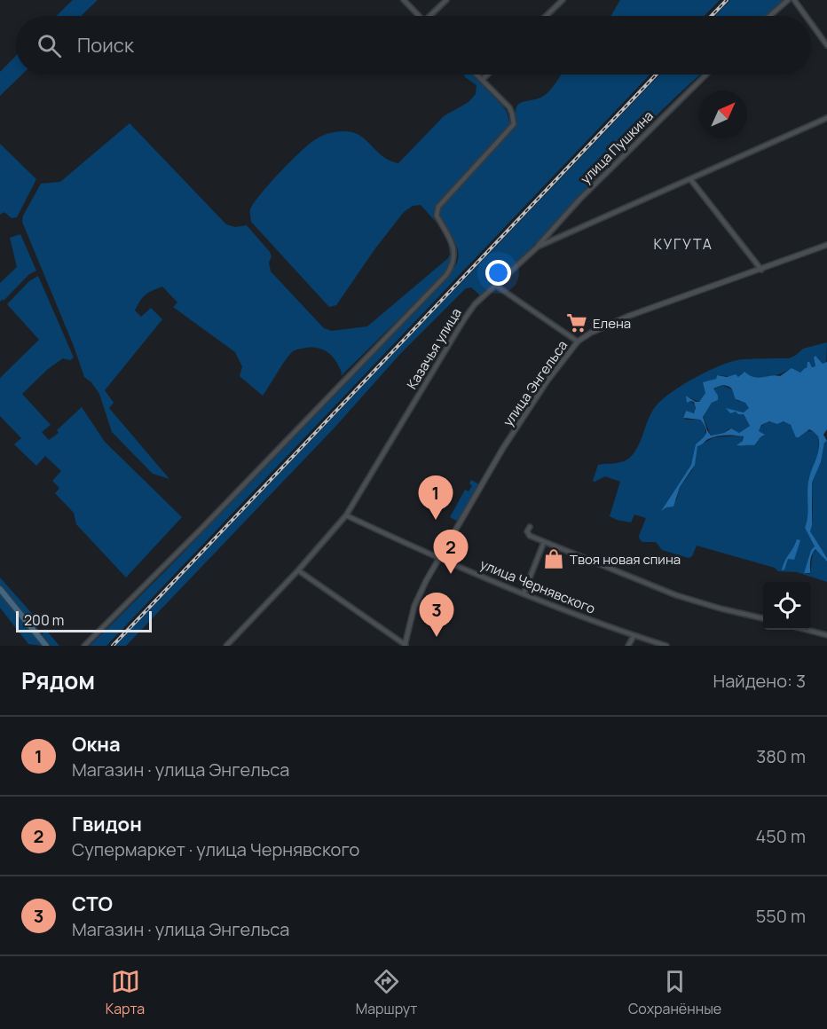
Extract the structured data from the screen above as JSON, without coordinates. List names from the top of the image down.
{
  "streets": {
    "street": [
      "улица Пушкина",
      "Казачья улица",
      "улица Энгельса",
      "улица Чернявского"
    ]
  },
  "crossings": [
    ["улица Пушкина", "Казачья улица"],
    ["Казачья улица", "улица Чернявского"],
    ["улица Энгельса", "улица Чернявского"]
  ],
  "districts": ["КУГУТА"],
  "places": {
    "supermarket": ["Елена"],
    "shop": ["Твоя новая спина"]
  },
  "scale_bar": "200 m",
  "north": "top right",
  "page": {
    "search": "Поиск",
    "pins": ["1", "2", "3"],
    "scale": "200 m",
    "heading": ["Рядом", "Найдено: 3"],
    "list": [
      {
        "mark": "1",
        "name": "Окна",
        "note": "Магазин · улица Энгельса",
        "value": "380 m"
      },
      {
        "mark": "2",
        "name": "Гвидон",
        "note": "Супермаркет · улица Чернявского",
        "value": "450 m"
      },
      {
        "mark": "3",
        "name": "СТО",
        "note": "Магазин · улица Энгельса",
        "value": "550 m"
      }
    ],
    "nav": ["Карта", "Маршрут", "Сохранённые"]
  }
}
